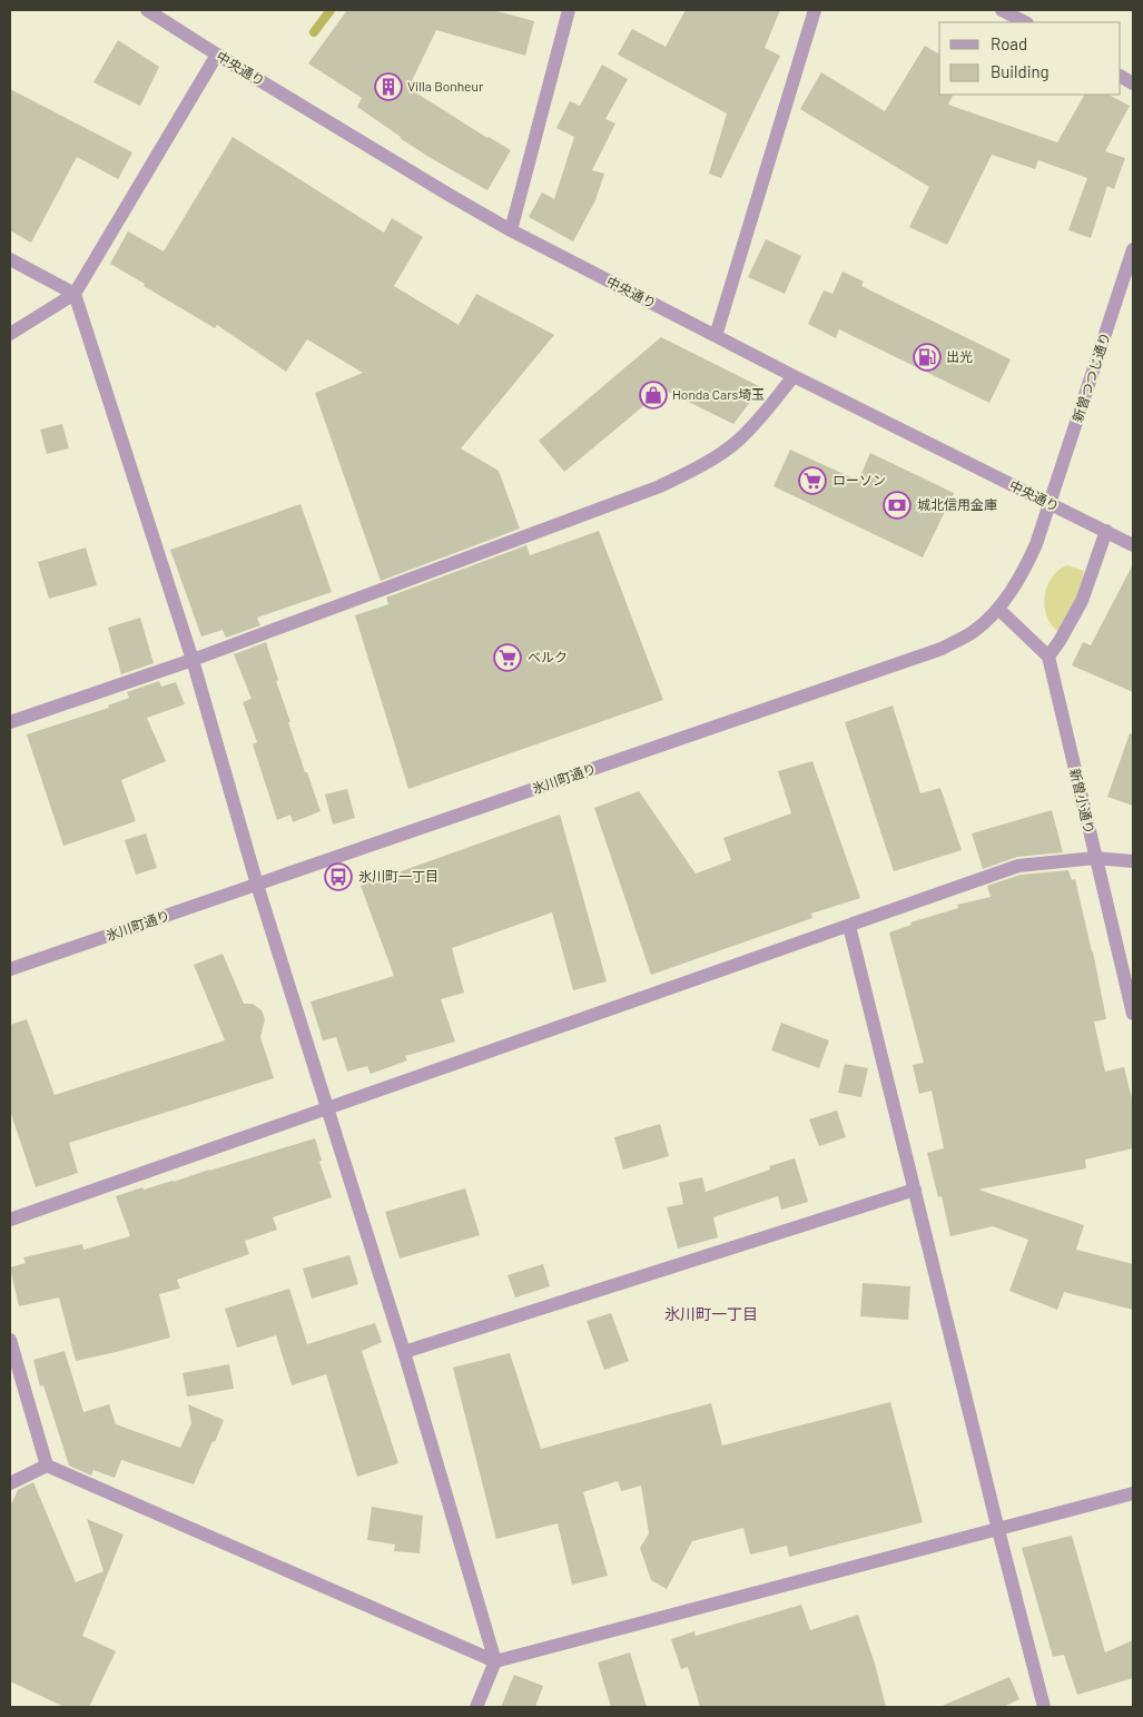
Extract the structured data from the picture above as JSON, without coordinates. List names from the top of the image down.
{
  "streets": {
    "street": [
      "中央通り",
      "新曽つつじ通り",
      "氷川町通り",
      "新曽小通り"
    ]
  },
  "crossings": [
    ["中央通り", "新曽つつじ通り"],
    ["中央通り", "氷川町通り"],
    ["新曽つつじ通り", "氷川町通り"]
  ],
  "districts": ["氷川町一丁目"],
  "places": {
    "building": ["Villa Bonheur"],
    "fuel station": ["出光"],
    "shop": ["Honda Cars埼玉"],
    "supermarket": ["ローソン", "ベルク"],
    "bank": ["城北信用金庫"],
    "bus stop": ["氷川町一丁目"]
  },
  "legend": ["Road", "Building"]
}
